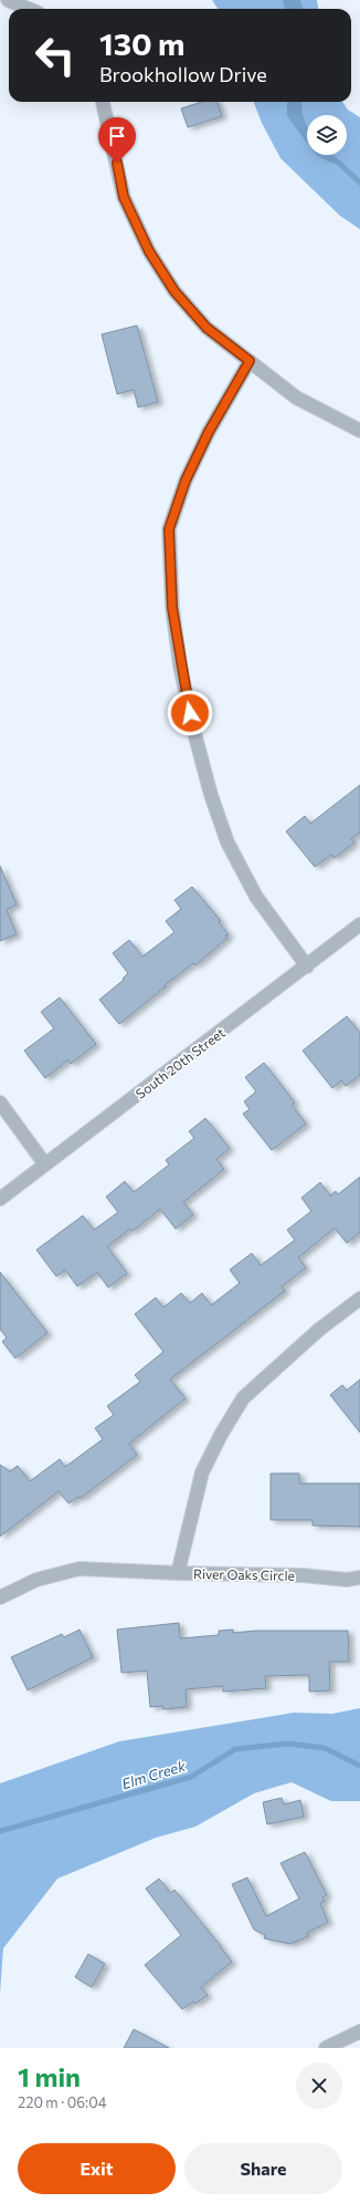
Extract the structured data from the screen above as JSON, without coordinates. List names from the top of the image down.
{
  "streets": {
    "street": ["South 20th Street", "River Oaks Circle"]
  },
  "water": ["Elm Creek"],
  "page": {
    "turn": ["130 m", "Brookhollow Drive"],
    "heading": ["1 min", "220 m · 06:04"],
    "buttons": ["Exit", "Share"]
  }
}
